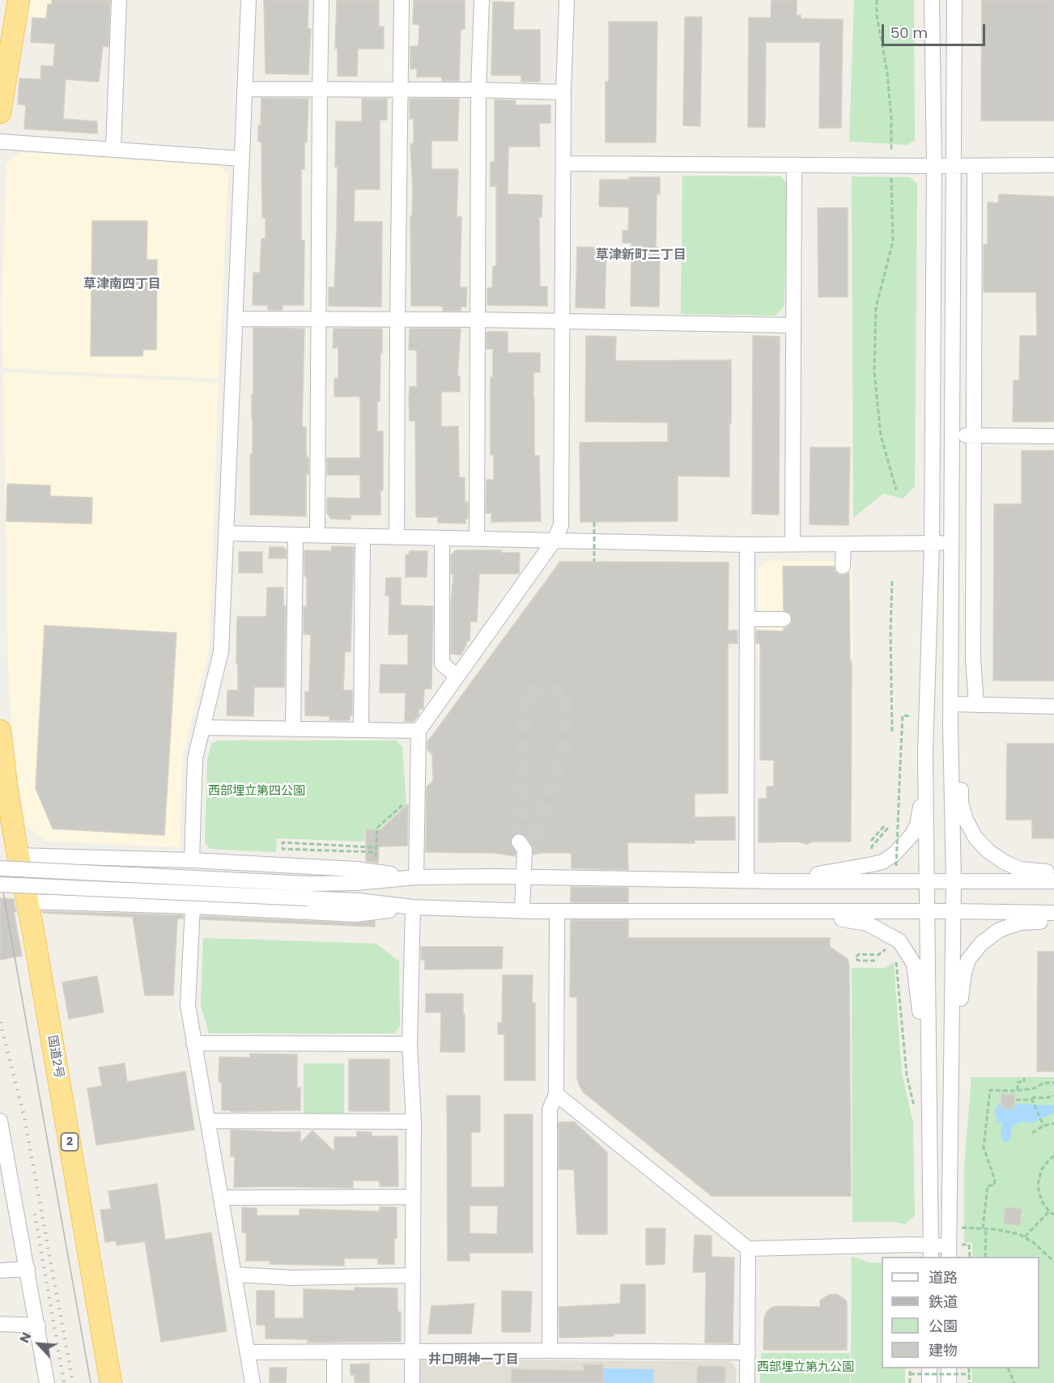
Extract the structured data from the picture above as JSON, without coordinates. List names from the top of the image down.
{
  "streets": {
    "highway": ["国道2号", "2"]
  },
  "districts": ["草津新町二丁目", "草津南四丁目", "井口明神一丁目"],
  "parks": ["西部埋立第四公園", "西部埋立第九公園"],
  "legend": [
    "道路",
    "鉄道",
    "公園",
    "建物"
  ],
  "scale_bar": "50 m",
  "north": "top left"
}
